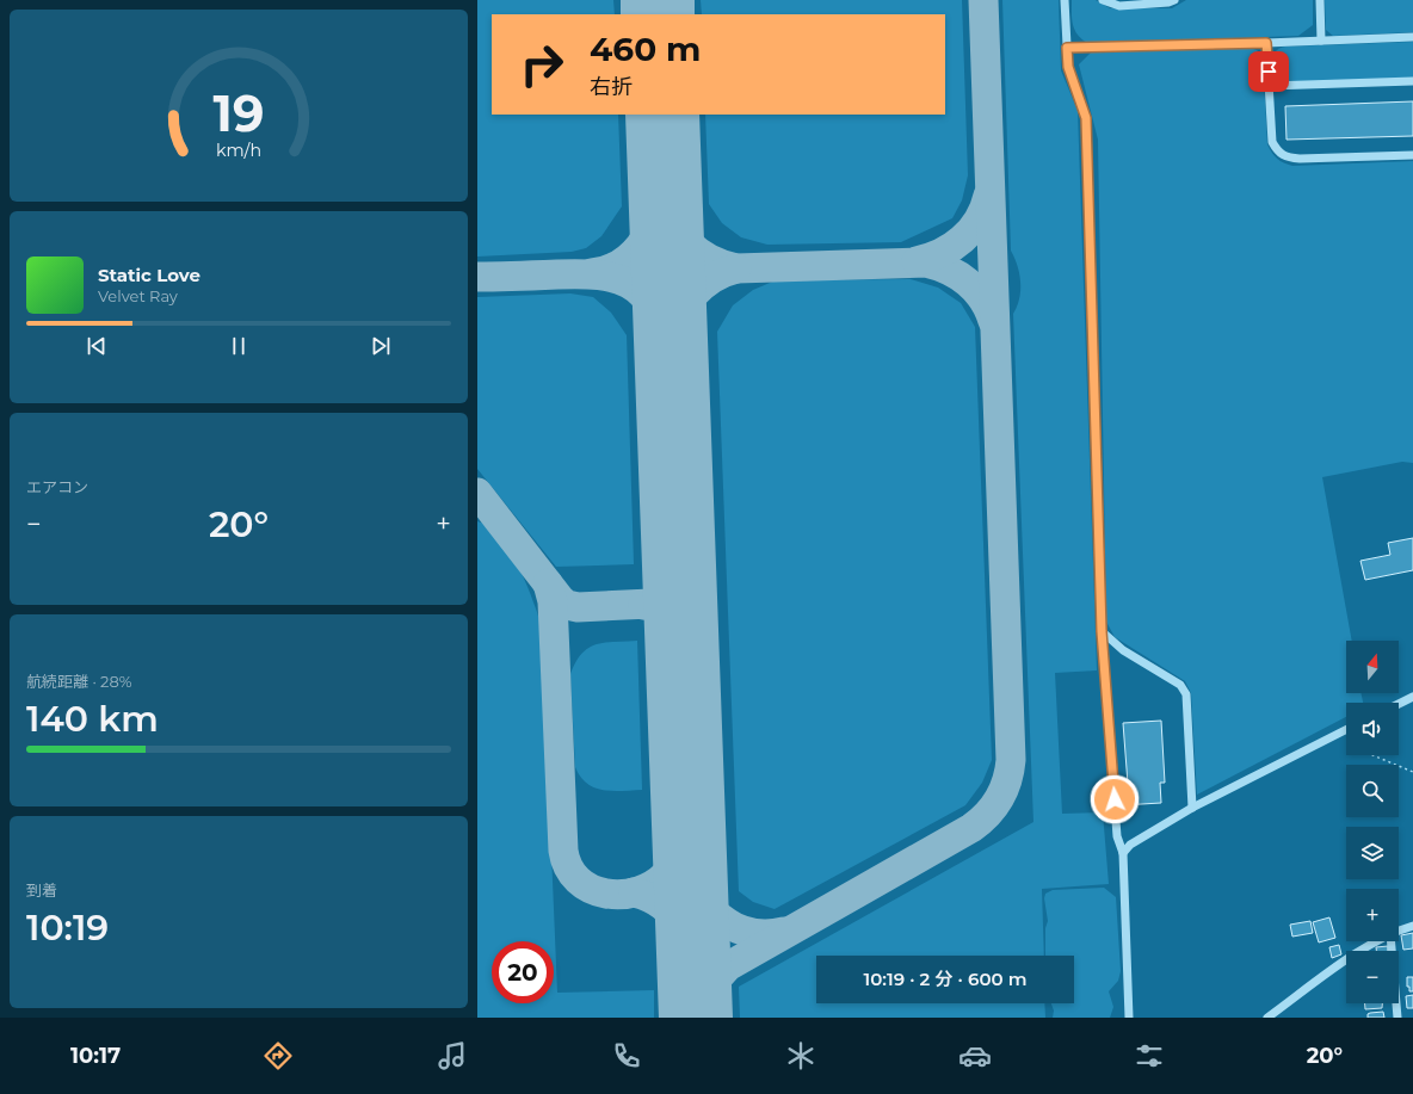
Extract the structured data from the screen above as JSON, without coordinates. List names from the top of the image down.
{
  "north": "top",
  "page": {
    "turn": ["460 m", "右折"],
    "song": ["Static Love", "Velvet Ray"],
    "tile": [
      "エアコン",
      ["航続距離 · 28%", "140 km"],
      ["到着", "10:19"]
    ],
    "heat": ["−", "20°", "+"],
    "map_buttons": ["+", "−"],
    "limit": "20",
    "trip": "10:19 · 2 分 · 600 m",
    "tabs": ["10:17", "20°"],
    "gauge": ["19", "km/h"]
  }
}
